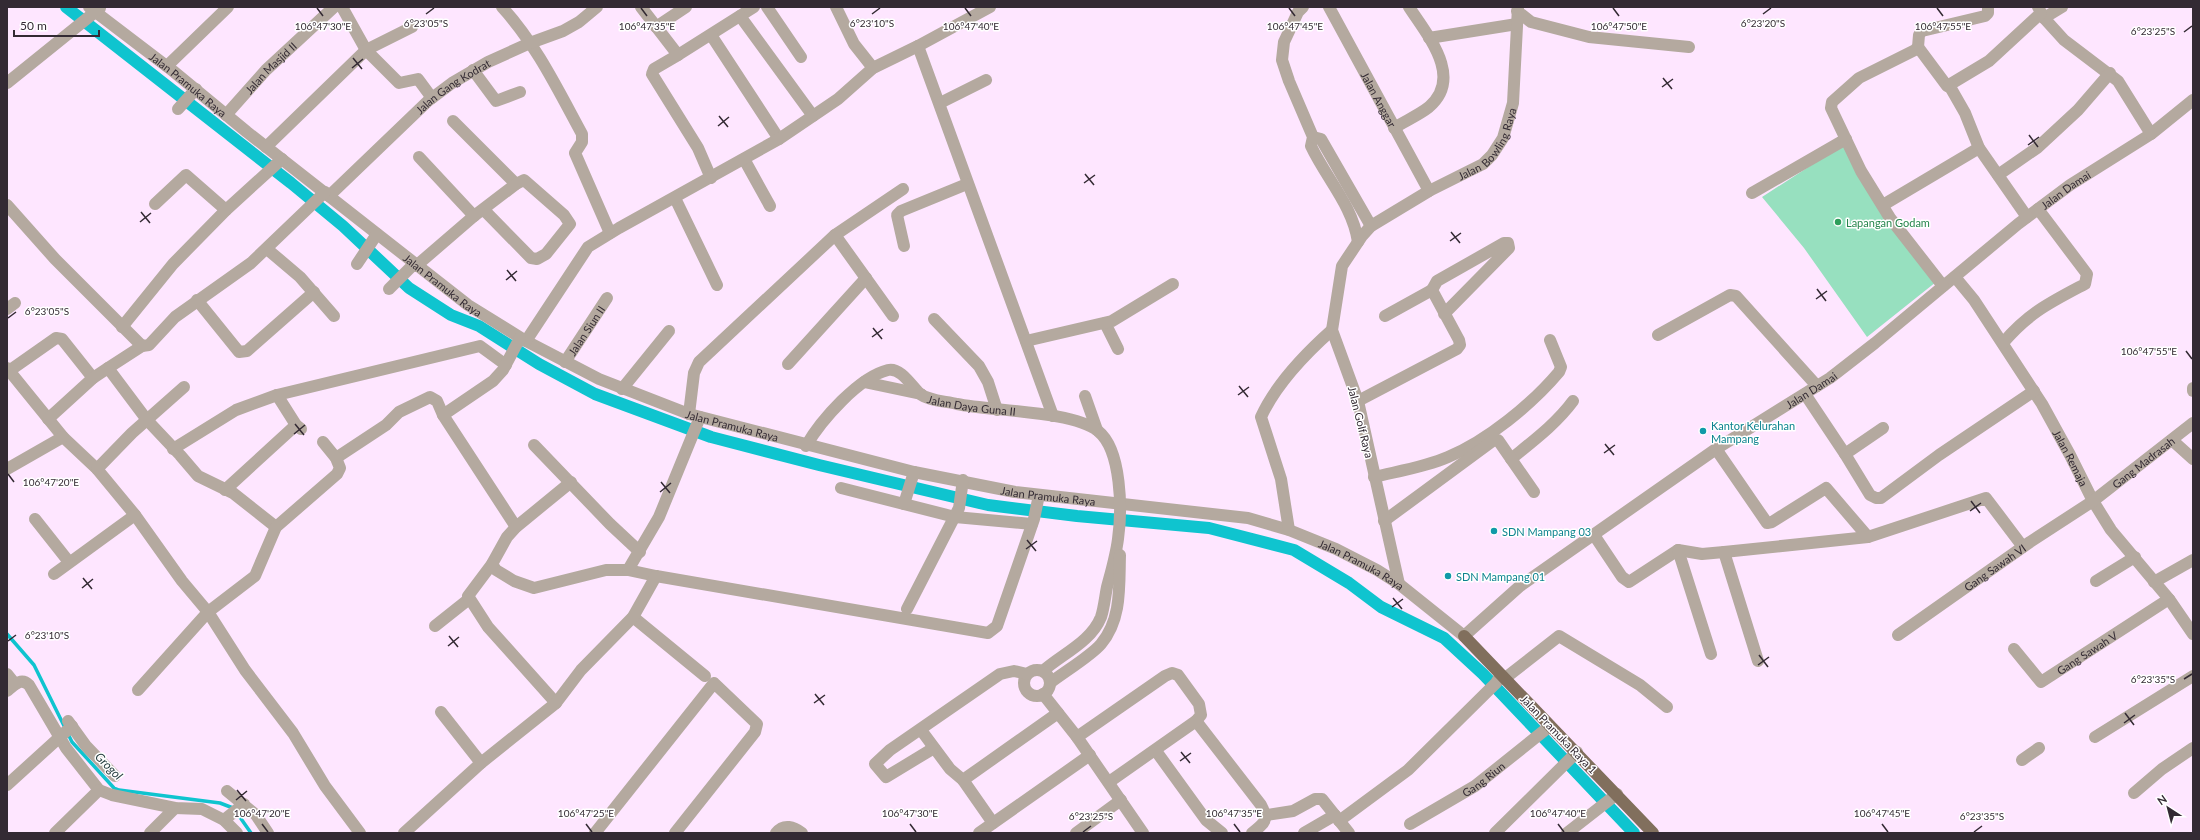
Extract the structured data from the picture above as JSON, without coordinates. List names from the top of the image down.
{
  "streets": {
    "main road": ["Jalan Pramuka Raya 1"],
    "street": [
      "Jalan Masjid II",
      "Jalan Pramuka Raya",
      "Jalan Gang Kodrat",
      "Jalan Anggar",
      "Jalan Bowling Raya",
      "Jalan Damai",
      "Jalan Siun II",
      "Jalan Daya Guna II",
      "Jalan Golf Raya",
      "Jalan Remaja",
      "Gang Madrasah",
      "Gang Sawah VI",
      "Gang Sawah V",
      "Gang Riun"
    ]
  },
  "crossings": [
    ["Jalan Masjid II", "Jalan Pramuka Raya"],
    ["Jalan Pramuka Raya", "Jalan Gang Kodrat"],
    ["Jalan Pramuka Raya", "Jalan Damai"],
    ["Jalan Pramuka Raya", "Jalan Siun II"],
    ["Jalan Pramuka Raya", "Jalan Daya Guna II"],
    ["Jalan Pramuka Raya", "Jalan Golf Raya"],
    ["Jalan Pramuka Raya", "Jalan Pramuka Raya 1"],
    ["Jalan Anggar", "Jalan Bowling Raya"],
    ["Jalan Bowling Raya", "Jalan Golf Raya"],
    ["Jalan Damai", "Jalan Remaja"],
    ["Jalan Damai", "Jalan Pramuka Raya 1"],
    ["Jalan Remaja", "Gang Madrasah"],
    ["Jalan Remaja", "Gang Sawah VI"],
    ["Jalan Remaja", "Gang Sawah V"],
    ["Gang Madrasah", "Gang Sawah VI"],
    ["Jalan Pramuka Raya 1", "Gang Riun"]
  ],
  "water": ["Grogol"],
  "places": [
    "Lapangan Godam",
    "Kantor Kelurahan Mampang",
    "SDN Mampang 03",
    "SDN Mampang 01"
  ],
  "scale_bar": "50 m",
  "north": "top left",
  "coordinates": [
    "6°23'05\"S",
    "6°23'10\"S",
    "6°23'20\"S",
    "106°47'30\"E",
    "106°47'35\"E",
    "106°47'40\"E",
    "106°47'45\"E",
    "106°47'50\"E",
    "106°47'55\"E",
    "6°23'25\"S",
    "106°47'20\"E",
    "6°23'35\"S",
    "106°47'25\"E"
  ]
}
